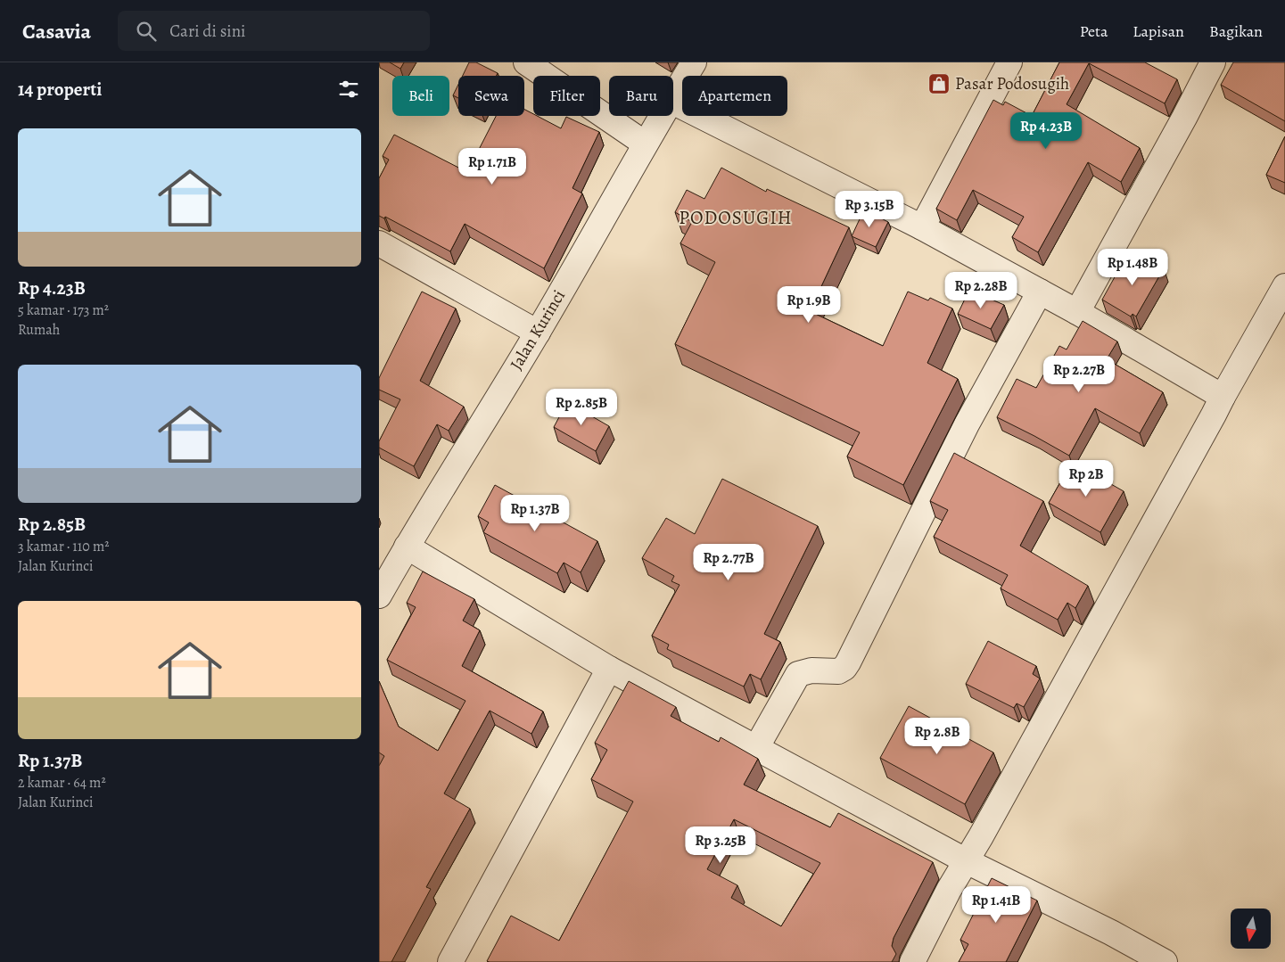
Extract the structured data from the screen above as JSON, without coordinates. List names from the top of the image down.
{
  "streets": {
    "street": ["Jalan Kurinci"]
  },
  "districts": ["PODOSUGIH"],
  "places": {
    "shop": ["Pasar Podosugih"]
  },
  "north": "bottom",
  "page": {
    "header": "Casavia",
    "search": "Cari di sini",
    "nav": ["Peta", "Lapisan", "Bagikan"],
    "heading": "14 properti",
    "chip": [
      "Beli",
      "Sewa",
      "Filter",
      "Baru",
      "Apartemen"
    ],
    "price": [
      "Rp 4.23B",
      "Rp 1.71B",
      "Rp 3.15B",
      "Rp 1.48B",
      "Rp 2.28B",
      "Rp 1.9B",
      "Rp 2.27B",
      "Rp 2.85B",
      "Rp 2B",
      "Rp 1.37B",
      "Rp 2.77B",
      "Rp 2.8B",
      "Rp 3.25B",
      "Rp 1.41B"
    ],
    "list": [
      {
        "name": "Rp 4.23B",
        "note": "5 kamar · 173 m² · Rumah"
      },
      {
        "name": "Rp 2.85B",
        "note": "3 kamar · 110 m² · Jalan Kurinci"
      },
      {
        "name": "Rp 1.37B",
        "note": "2 kamar · 64 m² · Jalan Kurinci"
      }
    ]
  }
}
